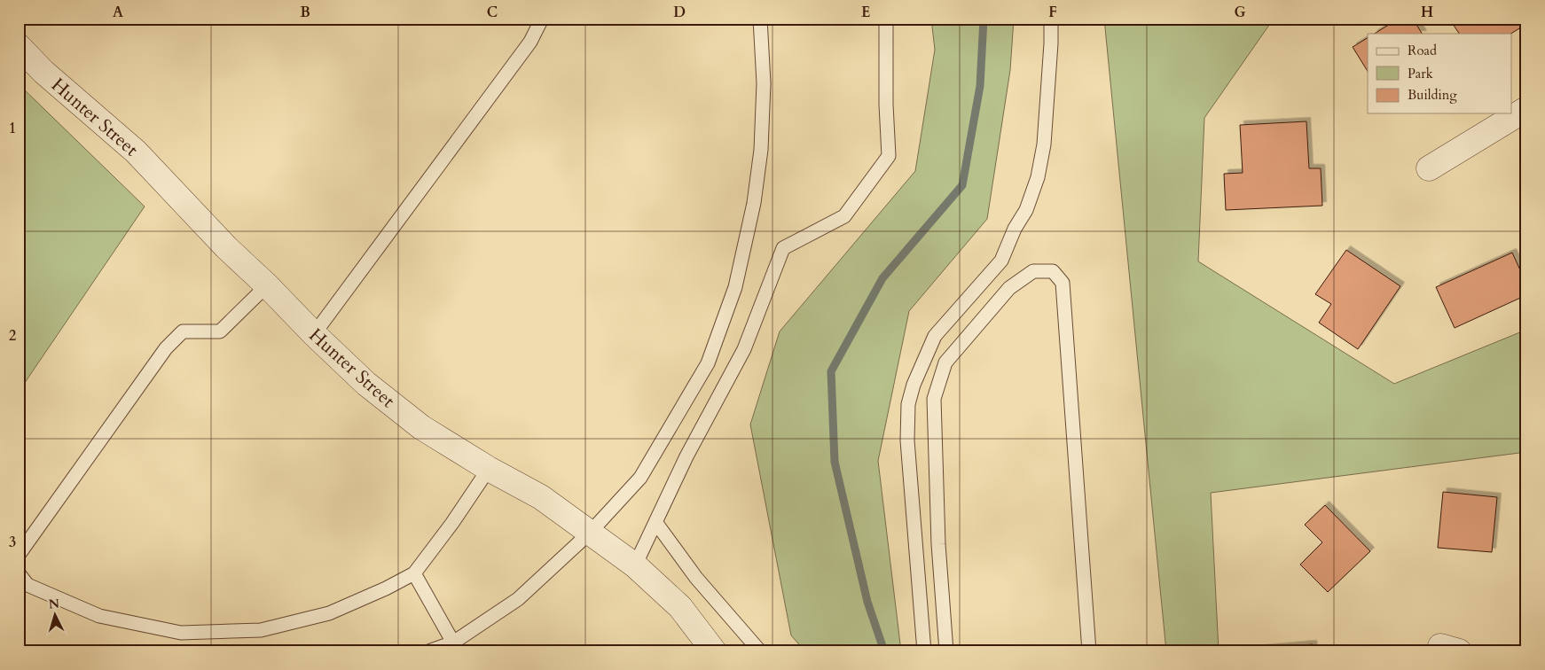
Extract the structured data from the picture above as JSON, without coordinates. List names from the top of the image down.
{
  "streets": {
    "street": ["Hunter Street"]
  },
  "legend": ["Road", "Park", "Building"],
  "north": "top",
  "grid": {
    "columns": [
      "A",
      "B",
      "C",
      "D",
      "E",
      "F",
      "G",
      "H"
    ],
    "rows": ["1", "2", "3"]
  }
}
